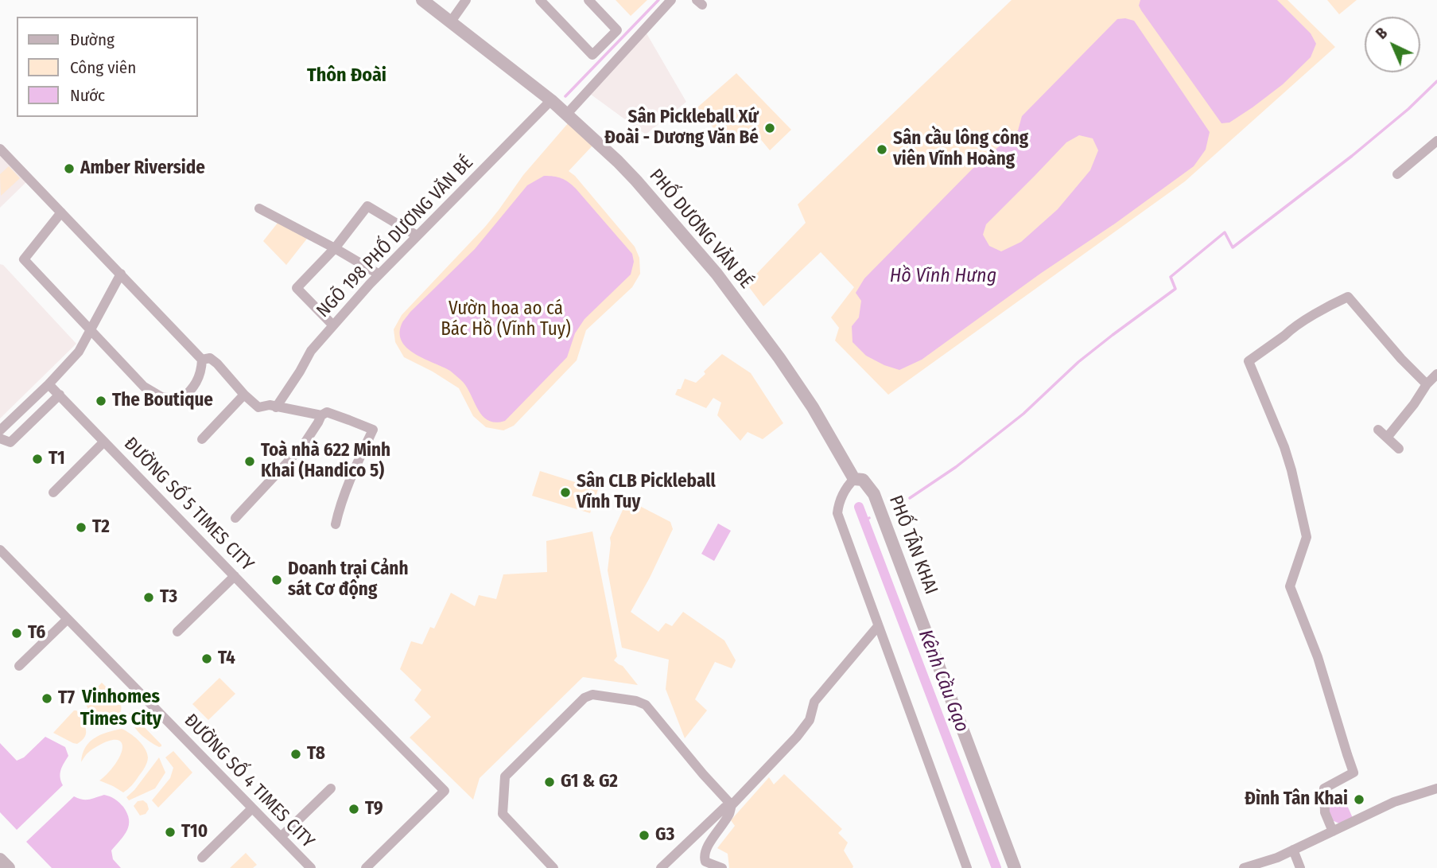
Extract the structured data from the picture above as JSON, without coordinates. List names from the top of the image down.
{
  "streets": {
    "street": [
      "PHỐ DƯƠNG VĂN BÉ",
      "NGÕ 198 PHỐ DƯƠNG VĂN BÉ",
      "ĐƯỜNG SỐ 5 TIMES CITY",
      "PHỐ TÂN KHAI",
      "ĐƯỜNG SỐ 4 TIMES CITY"
    ]
  },
  "crossings": [
    ["PHỐ DƯƠNG VĂN BÉ", "NGÕ 198 PHỐ DƯƠNG VĂN BÉ"],
    ["PHỐ DƯƠNG VĂN BÉ", "PHỐ TÂN KHAI"]
  ],
  "districts": ["Thôn Đoài", "Vinhomes Times City"],
  "water": ["Hồ Vĩnh Hưng", "Kênh Cầu Gạo"],
  "parks": ["Vườn hoa ao cá Bác Hồ (Vĩnh Tuy)"],
  "places": [
    "Sân Pickleball Xứ Đoài - Dương Văn Bé",
    "Sân cầu lông công viên Vĩnh Hoàng",
    "Amber Riverside",
    "The Boutique",
    "T1",
    "Toà nhà 622 Minh Khai (Handico 5)",
    "Sân CLB Pickleball Vĩnh Tuy",
    "T2",
    "Doanh trại Cảnh sát Cơ động",
    "T3",
    "T6",
    "T4",
    "T7",
    "T8",
    "G1 & G2",
    "Đình Tân Khai",
    "T9",
    "T10",
    "G3"
  ],
  "legend": ["Đường", "Công viên", "Nước"],
  "north": "top left"
}
